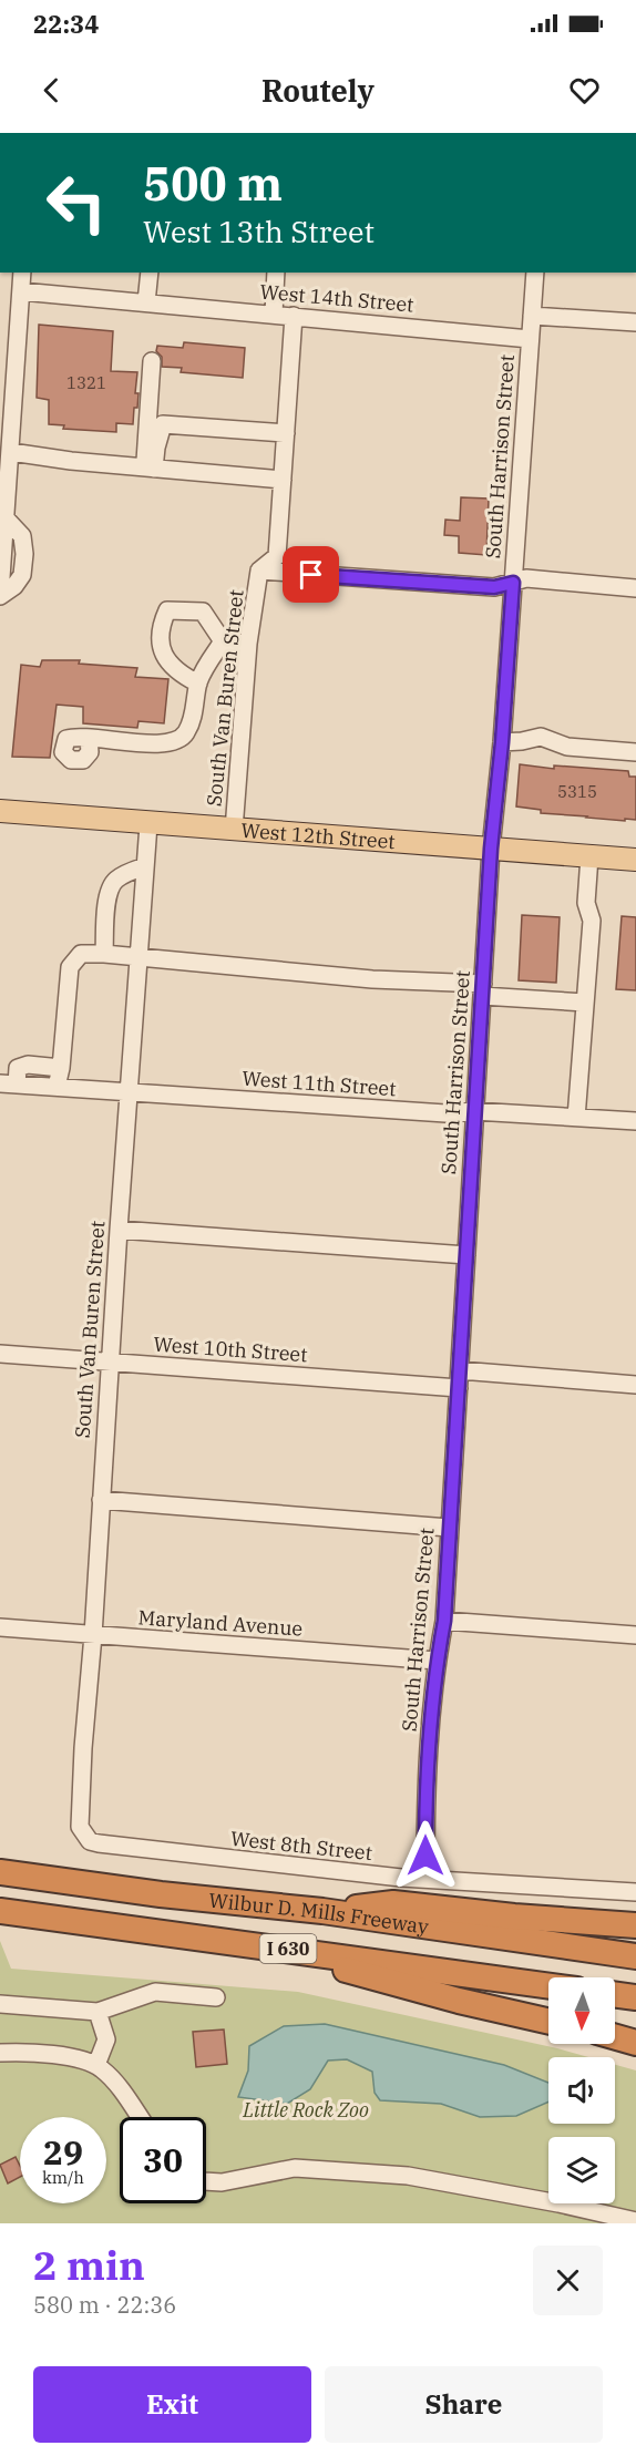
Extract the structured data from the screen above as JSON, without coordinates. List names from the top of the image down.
{
  "streets": {
    "highway": ["Wilbur D. Mills Freeway", "I 630"],
    "main road": ["West 12th Street"],
    "street": [
      "West 14th Street",
      "South Harrison Street",
      "South Van Buren Street",
      "West 11th Street",
      "West 10th Street",
      "Maryland Avenue",
      "West 8th Street"
    ]
  },
  "crossings": [
    ["West 14th Street", "South Harrison Street"],
    ["South Harrison Street", "West 12th Street"],
    ["South Harrison Street", "West 11th Street"],
    ["South Harrison Street", "West 10th Street"],
    ["South Harrison Street", "Maryland Avenue"],
    ["South Harrison Street", "West 8th Street"],
    ["South Van Buren Street", "West 12th Street"],
    ["South Van Buren Street", "West 11th Street"],
    ["South Van Buren Street", "West 10th Street"],
    ["South Van Buren Street", "Maryland Avenue"],
    ["South Van Buren Street", "West 8th Street"]
  ],
  "parks": ["Little Rock Zoo"],
  "house_numbers": ["1321", "5315"],
  "north": "bottom",
  "page": {
    "status": "22:34",
    "header": "Routely",
    "turn": ["500 m", "West 13th Street"],
    "speed": "29 km/h",
    "limit": "30",
    "heading": ["2 min", "580 m · 22:36"],
    "buttons": ["Exit", "Share"]
  }
}
